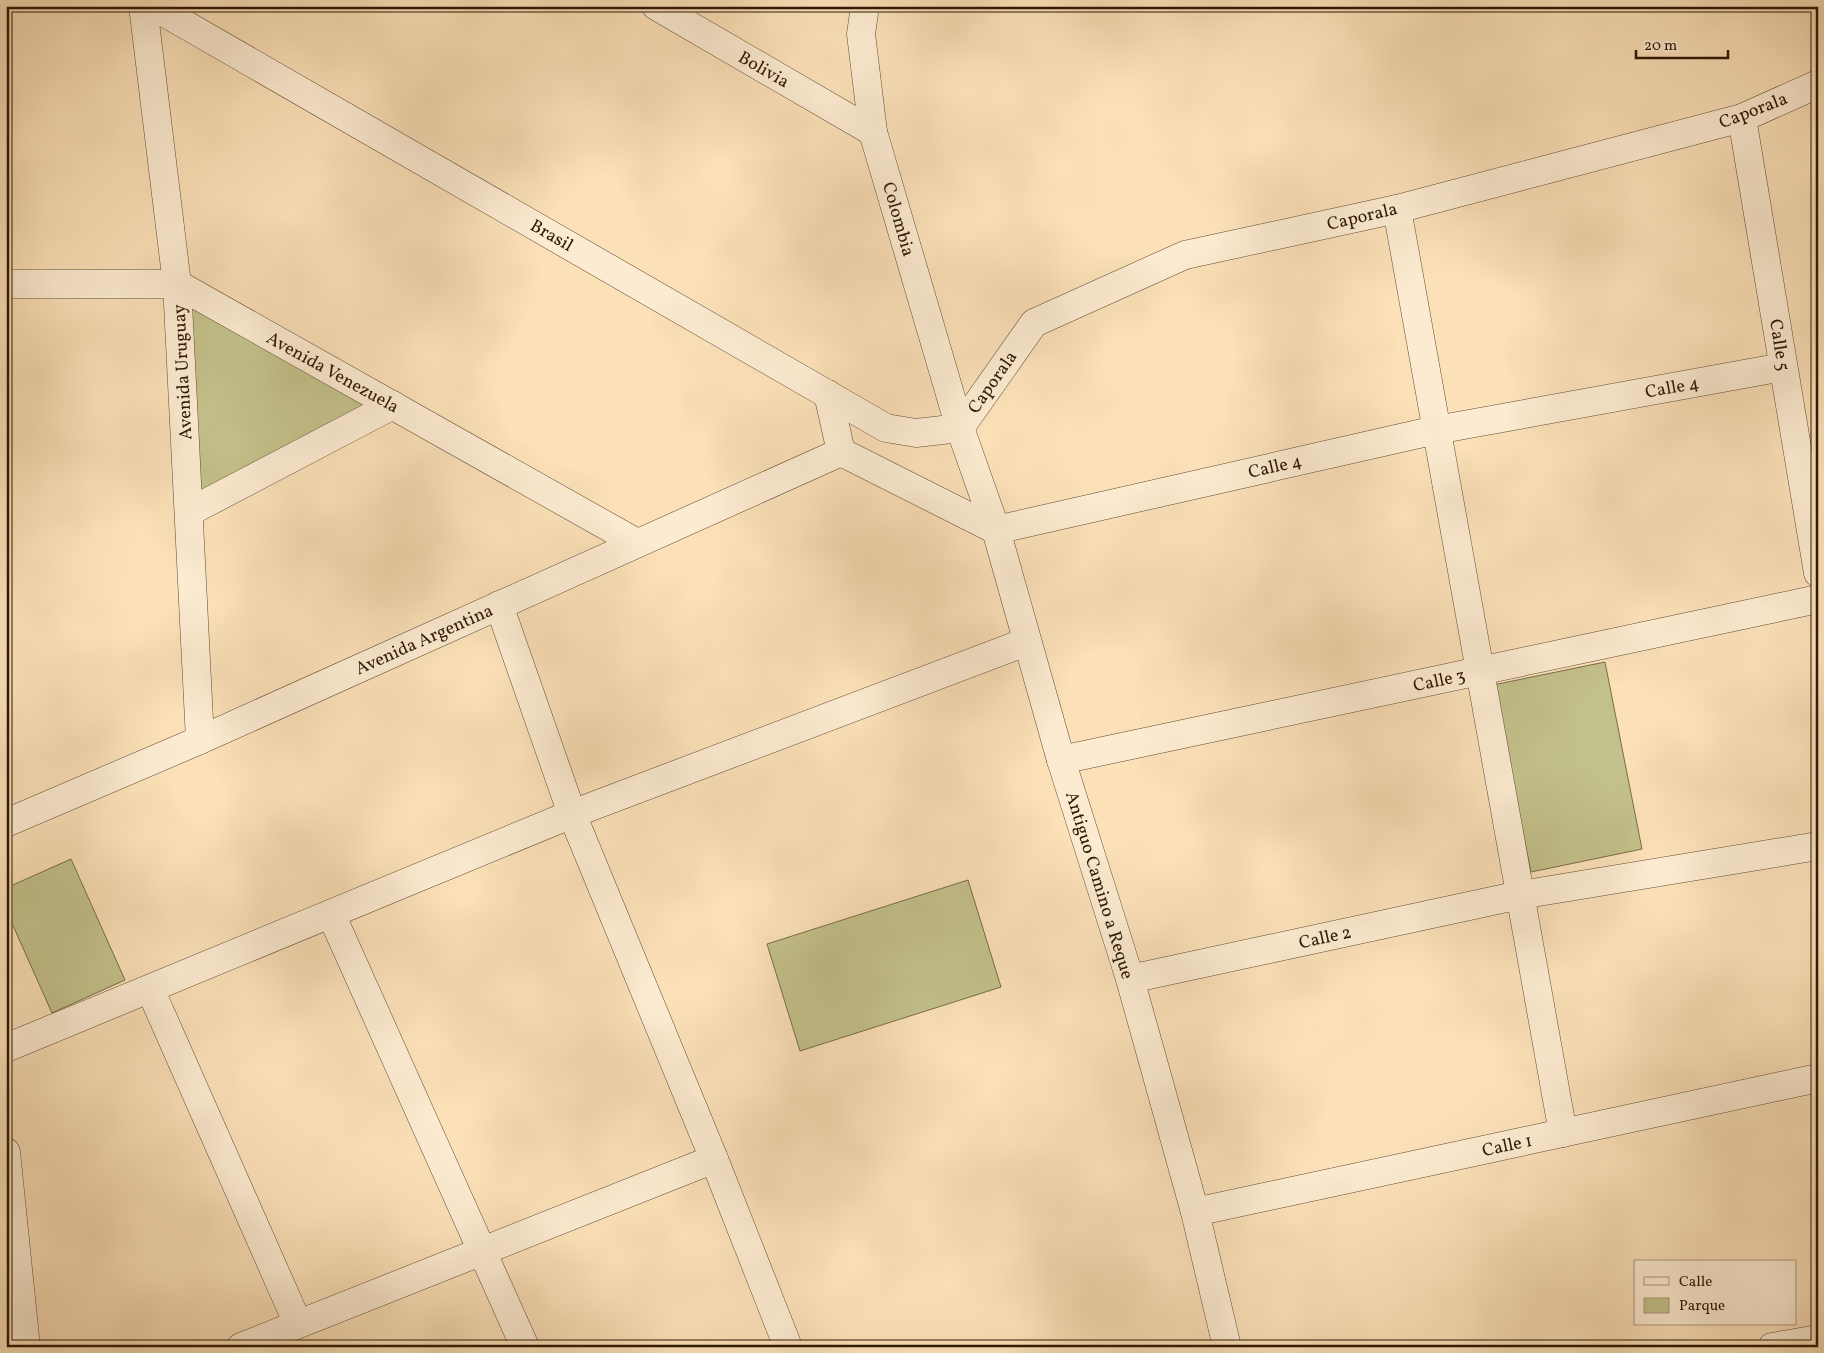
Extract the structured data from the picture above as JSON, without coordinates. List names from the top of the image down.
{
  "streets": {
    "street": [
      "Bolivia",
      "Caporala",
      "Colombia",
      "Brasil",
      "Calle 5",
      "Avenida Uruguay",
      "Avenida Venezuela",
      "Calle 4",
      "Avenida Argentina",
      "Calle 3",
      "Antiguo Camino a Reque",
      "Calle 2",
      "Calle 1"
    ]
  },
  "crossings": [
    ["Bolivia", "Colombia"],
    ["Caporala", "Colombia"],
    ["Caporala", "Brasil"],
    ["Caporala", "Calle 5"],
    ["Caporala", "Antiguo Camino a Reque"],
    ["Colombia", "Brasil"],
    ["Colombia", "Antiguo Camino a Reque"],
    ["Brasil", "Antiguo Camino a Reque"],
    ["Calle 5", "Calle 4"],
    ["Avenida Uruguay", "Avenida Venezuela"],
    ["Avenida Uruguay", "Avenida Argentina"],
    ["Avenida Venezuela", "Avenida Argentina"],
    ["Calle 4", "Antiguo Camino a Reque"],
    ["Calle 3", "Antiguo Camino a Reque"],
    ["Antiguo Camino a Reque", "Calle 2"],
    ["Antiguo Camino a Reque", "Calle 1"]
  ],
  "legend": ["Calle", "Parque"],
  "scale_bar": "20 m"
}
